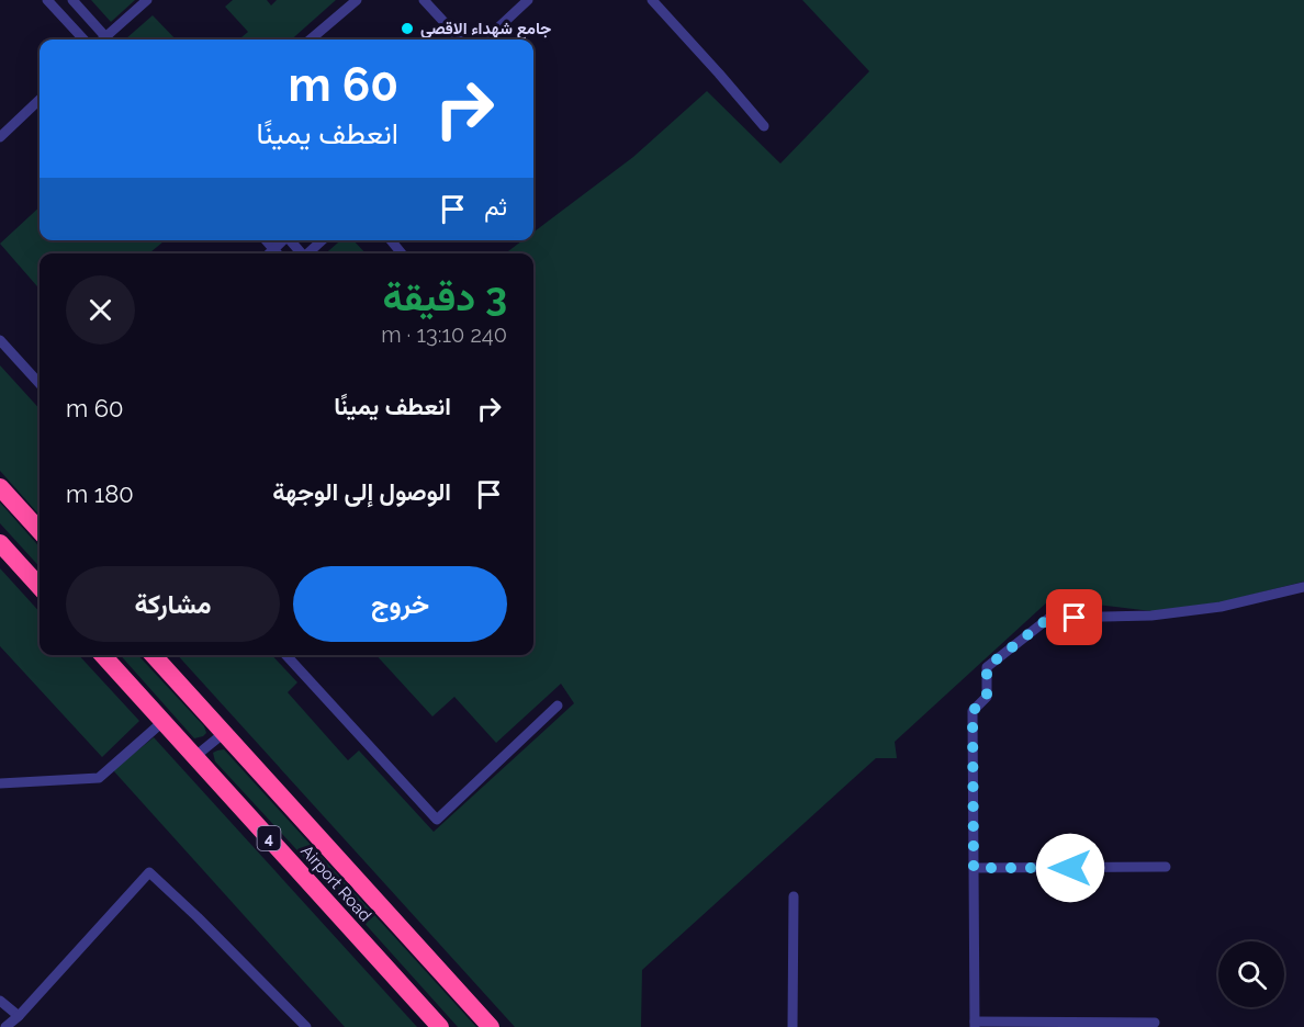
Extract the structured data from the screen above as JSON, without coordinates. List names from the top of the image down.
{
  "streets": {
    "highway": ["4", "Airport Road"]
  },
  "places": ["جامع شهداء الاقصى"],
  "page": {
    "turn": ["60 m", "انعطف يمينًا"],
    "then": "ثم",
    "heading": ["3 دقيقة", "240 m · 13:10"],
    "list": [
      {
        "name": "انعطف يمينًا",
        "value": "60 m"
      },
      {
        "name": "الوصول إلى الوجهة",
        "value": "180 m"
      }
    ],
    "buttons": ["خروج", "مشاركة"]
  }
}
